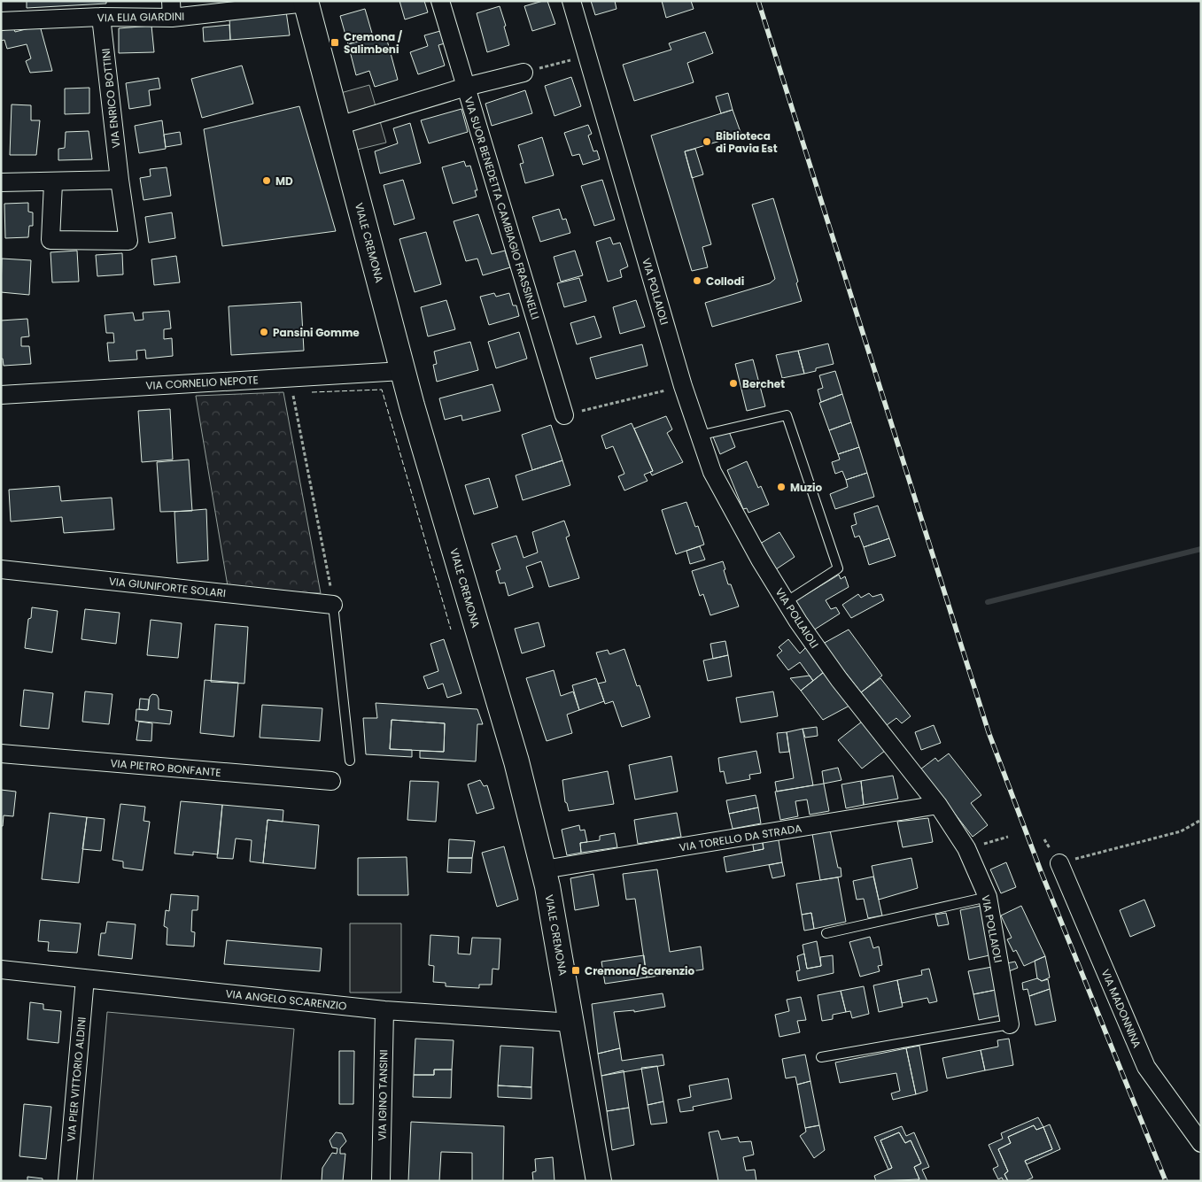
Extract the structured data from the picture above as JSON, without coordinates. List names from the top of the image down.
{
  "streets": {
    "main road": ["VIALE CREMONA"],
    "street": [
      "VIA ELIA GIARDINI",
      "VIA ENRICO BOTTINI",
      "VIA SUOR BENEDETTA CAMBIAGIO FRASSINELLI",
      "VIA POLLAIOLI",
      "VIA CORNELIO NEPOTE",
      "VIA GIUNIFORTE SOLARI",
      "VIA PIETRO BONFANTE",
      "VIA TORELLO DA STRADA",
      "VIA ANGELO SCARENZIO",
      "VIA MADONNINA",
      "VIA PIER VITTORIO ALDINI",
      "VIA IGINO TANSINI"
    ]
  },
  "crossings": [
    ["VIA ELIA GIARDINI", "VIA ENRICO BOTTINI"],
    ["VIA ELIA GIARDINI", "VIALE CREMONA"],
    ["VIALE CREMONA", "VIA CORNELIO NEPOTE"],
    ["VIALE CREMONA", "VIA TORELLO DA STRADA"],
    ["VIALE CREMONA", "VIA ANGELO SCARENZIO"],
    ["VIA POLLAIOLI", "VIA TORELLO DA STRADA"],
    ["VIA ANGELO SCARENZIO", "VIA PIER VITTORIO ALDINI"],
    ["VIA ANGELO SCARENZIO", "VIA IGINO TANSINI"]
  ],
  "places": {
    "transit": ["Cremona / Salimbeni", "Cremona/Scarenzio"],
    "other": [
      "Biblioteca di Pavia Est",
      "MD",
      "Collodi",
      "Pansini Gomme",
      "Berchet",
      "Muzio"
    ]
  }
}
